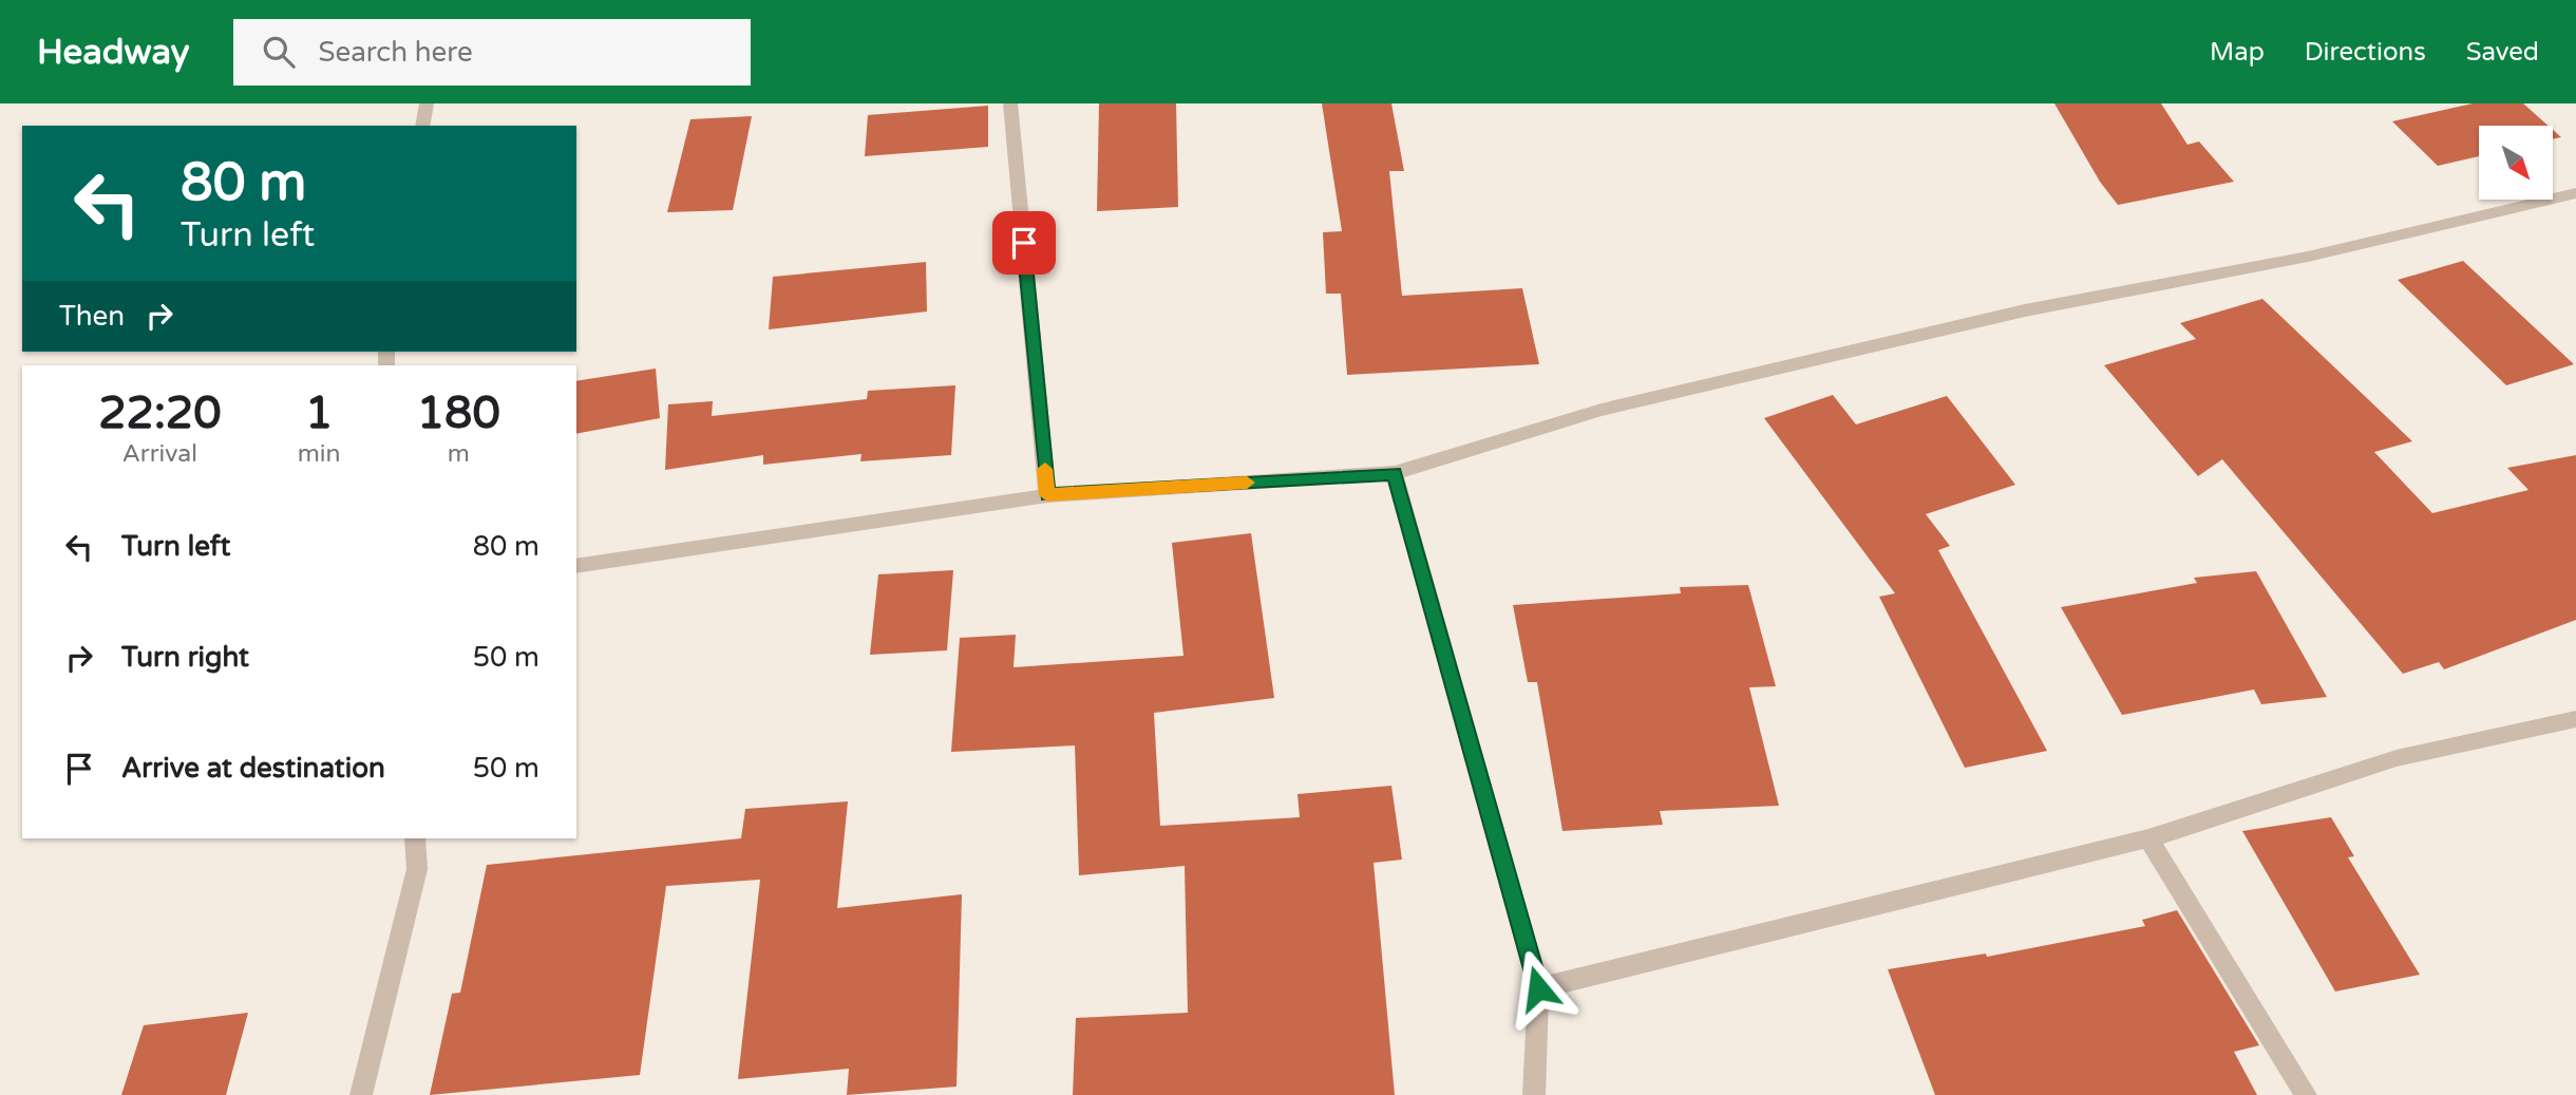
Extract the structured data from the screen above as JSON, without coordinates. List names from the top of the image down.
{
  "north": "bottom right",
  "page": {
    "header": "Headway",
    "search": "Search here",
    "nav": ["Map", "Directions", "Saved"],
    "turn": ["80 m", "Turn left"],
    "then": "Then",
    "eta": [
      "22:20",
      "Arrival",
      "1",
      "min",
      "180",
      "m"
    ],
    "list": [
      {
        "name": "Turn left",
        "value": "80 m"
      },
      {
        "name": "Turn right",
        "value": "50 m"
      },
      {
        "name": "Arrive at destination",
        "value": "50 m"
      }
    ]
  }
}
